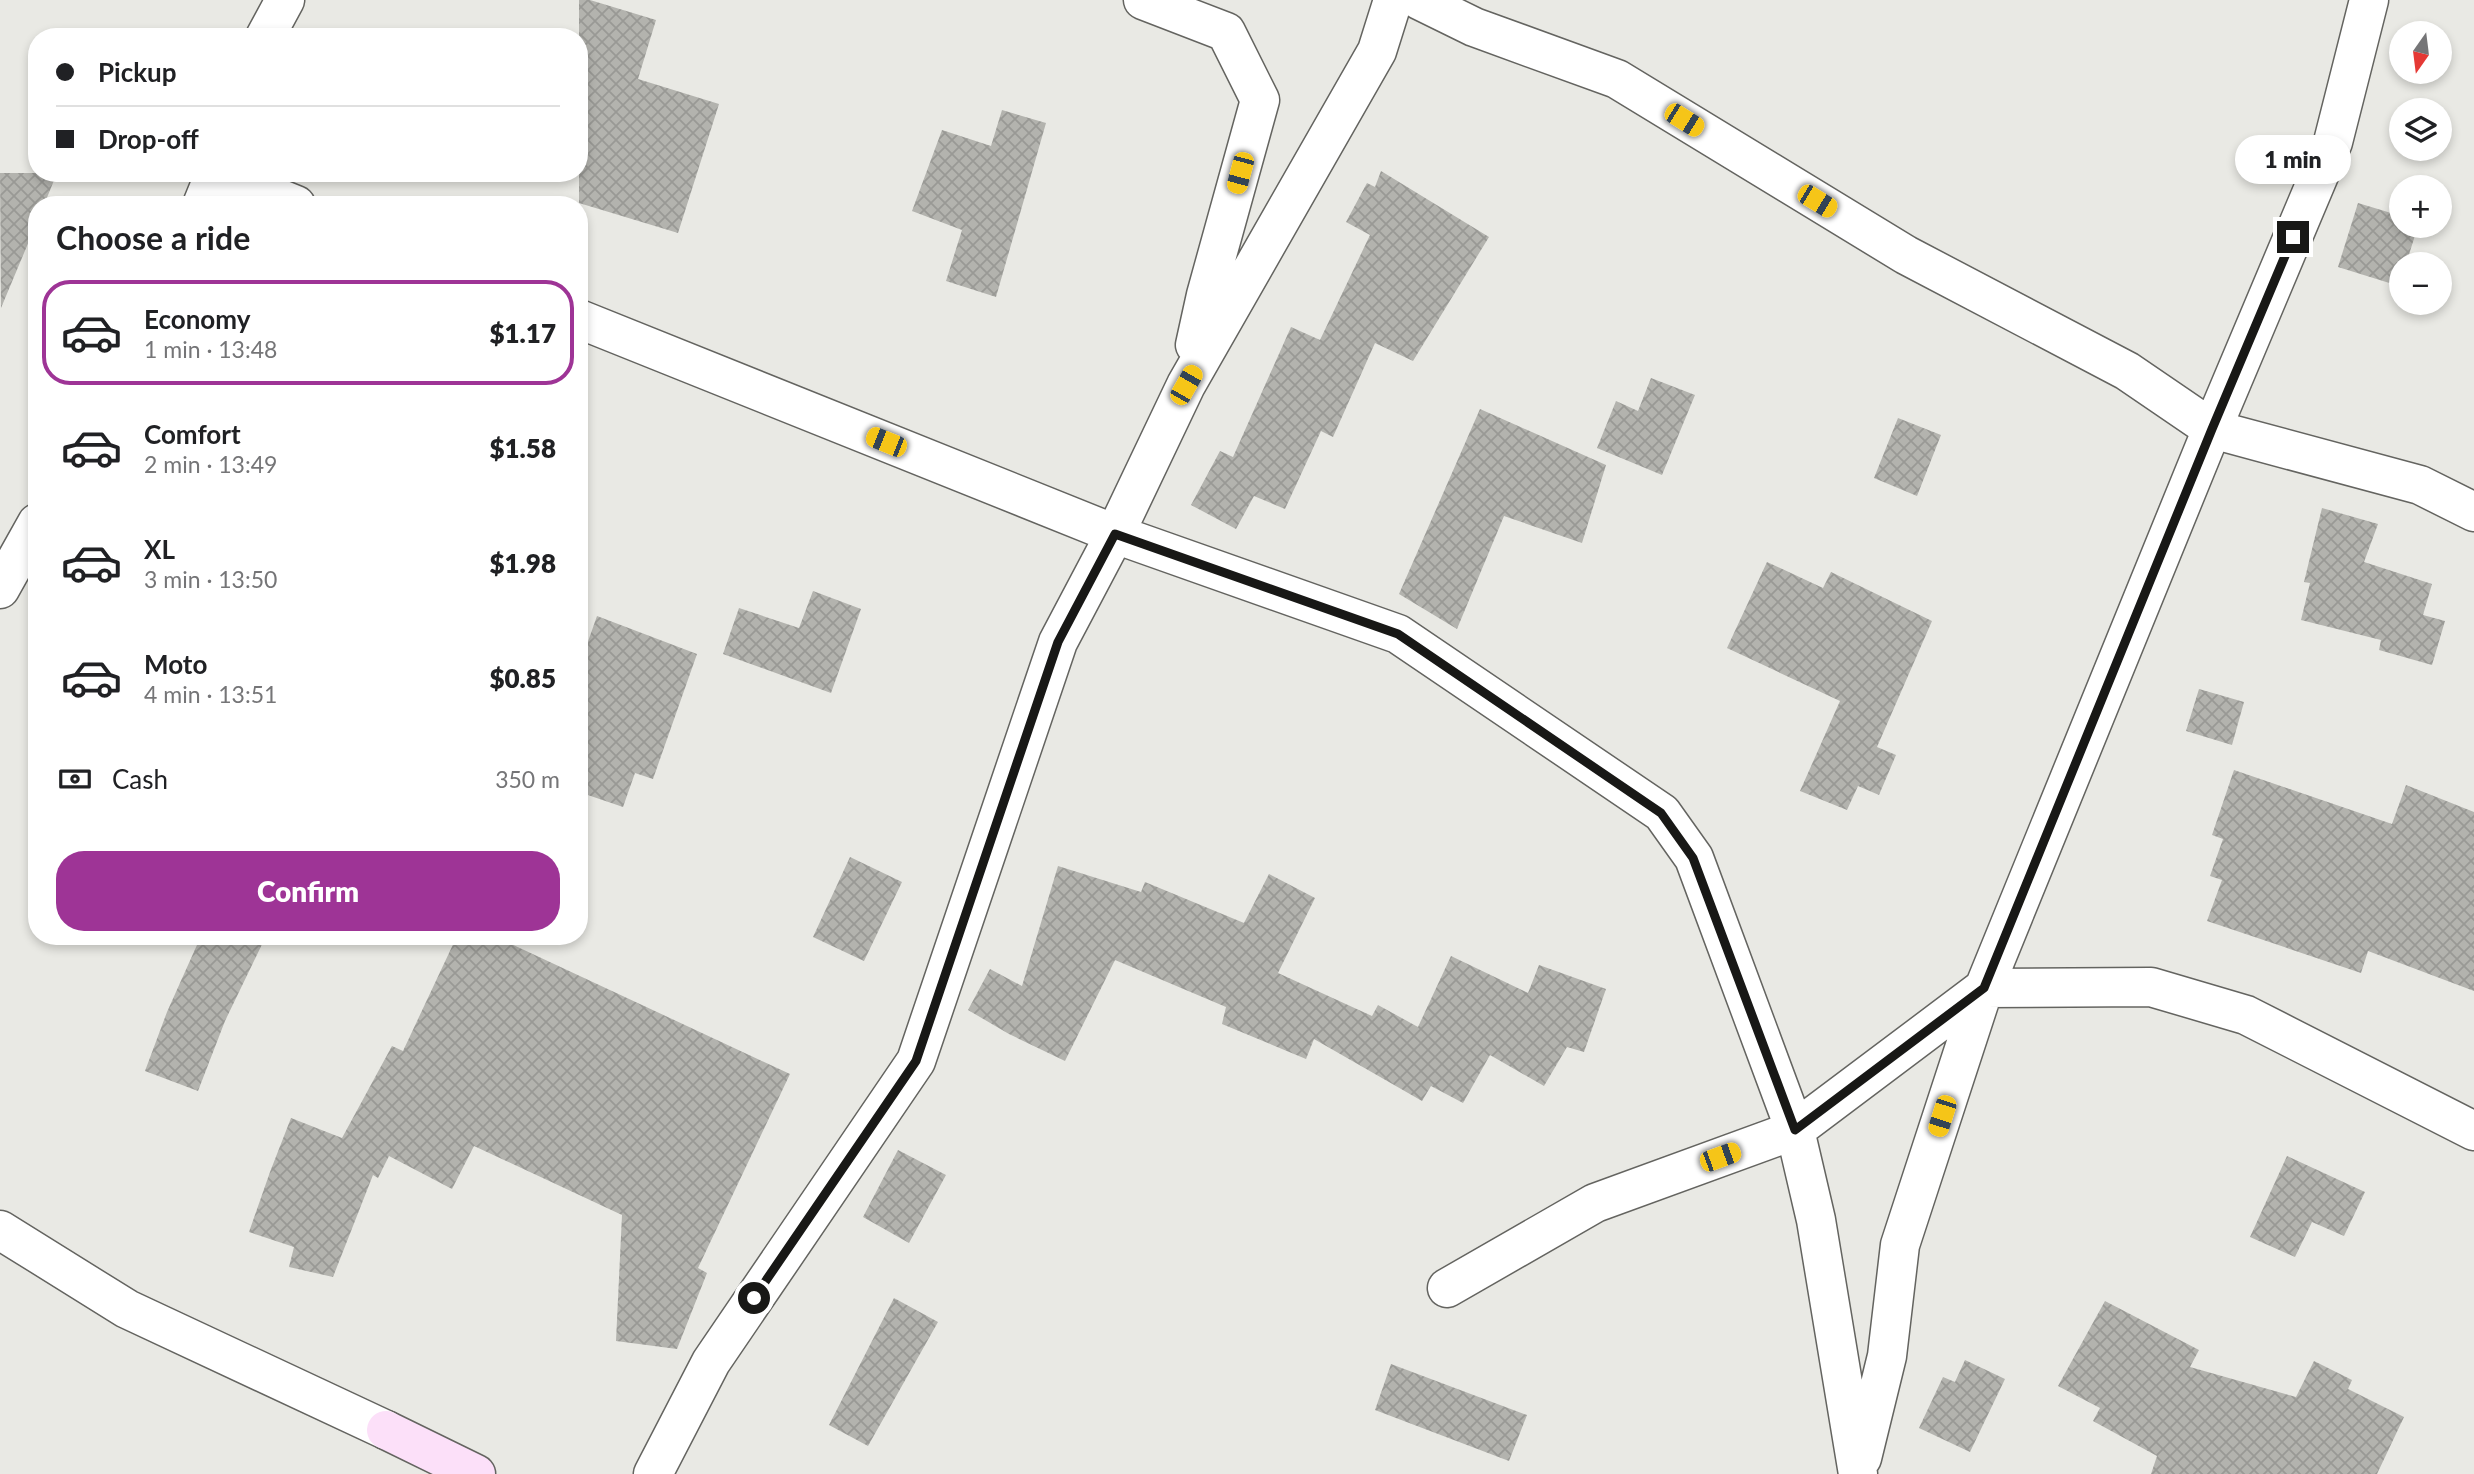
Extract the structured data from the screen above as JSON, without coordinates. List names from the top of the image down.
{
  "north": "bottom",
  "page": {
    "map_buttons": ["+", "−"],
    "banner": ["Pickup", "Drop-off"],
    "bubble": "1 min",
    "heading": "Choose a ride",
    "list": [
      {
        "name": "Economy",
        "note": "1 min · 13:48",
        "value": "$1.17"
      },
      {
        "name": "Comfort",
        "note": "2 min · 13:49",
        "value": "$1.58"
      },
      {
        "name": "XL",
        "note": "3 min · 13:50",
        "value": "$1.98"
      },
      {
        "name": "Moto",
        "note": "4 min · 13:51",
        "value": "$0.85"
      }
    ],
    "pay": ["Cash", "350 m"],
    "buttons": "Confirm"
  }
}
